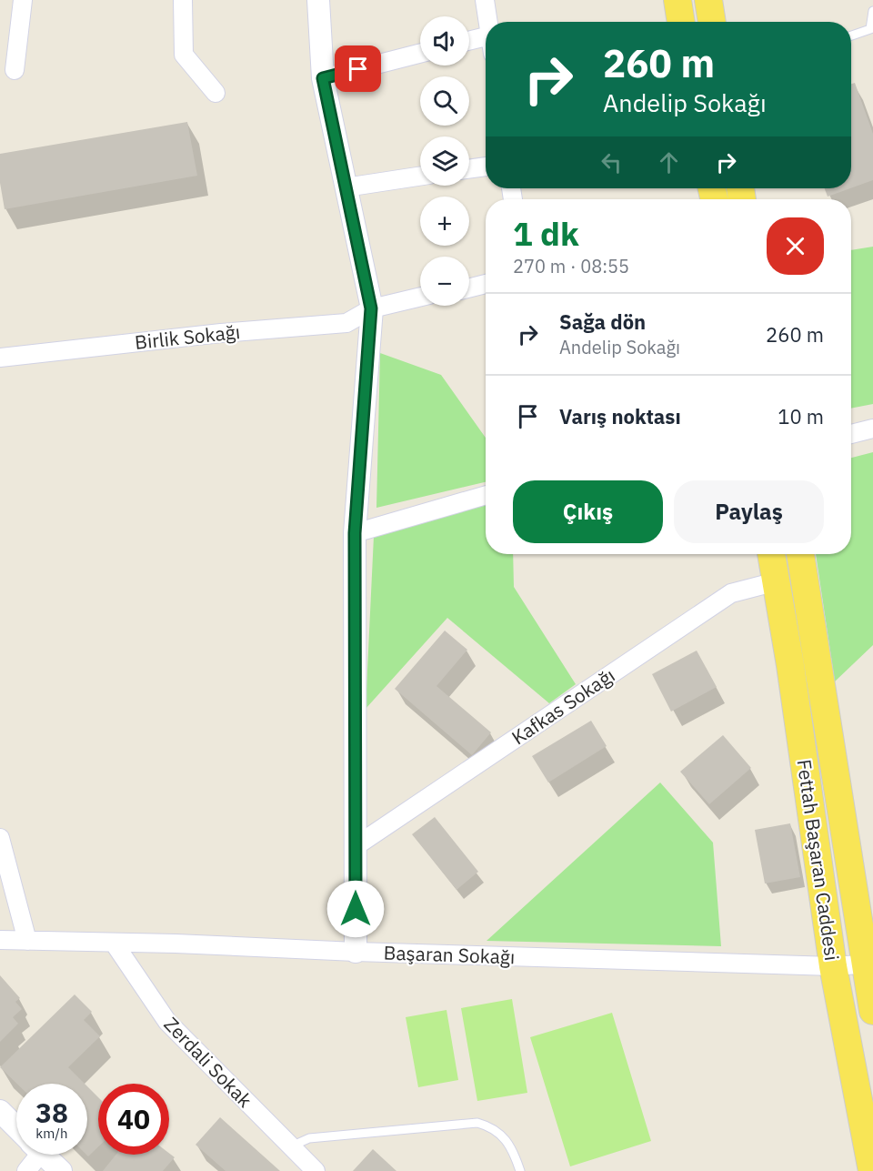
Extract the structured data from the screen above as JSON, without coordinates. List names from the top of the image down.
{
  "streets": {
    "main road": ["Fettah Başaran Caddesi"],
    "street": [
      "Birlik Sokağı",
      "Kafkas Sokağı",
      "Başaran Sokağı",
      "Zerdali Sokak"
    ]
  },
  "crossings": [
    ["Kafkas Sokağı", "Fettah Başaran Caddesi"],
    ["Fettah Başaran Caddesi", "Başaran Sokağı"],
    ["Başaran Sokağı", "Zerdali Sokak"]
  ],
  "page": {
    "map_buttons": ["+", "−"],
    "turn": ["260 m", "Andelip Sokağı"],
    "heading": ["1 dk", "270 m · 08:55"],
    "list": [
      {
        "name": "Sağa dön",
        "note": "Andelip Sokağı",
        "value": "260 m"
      },
      {
        "name": "Varış noktası",
        "value": "10 m"
      }
    ],
    "buttons": ["Çıkış", "Paylaş"],
    "speed": "38 km/h",
    "limit": "40"
  }
}
